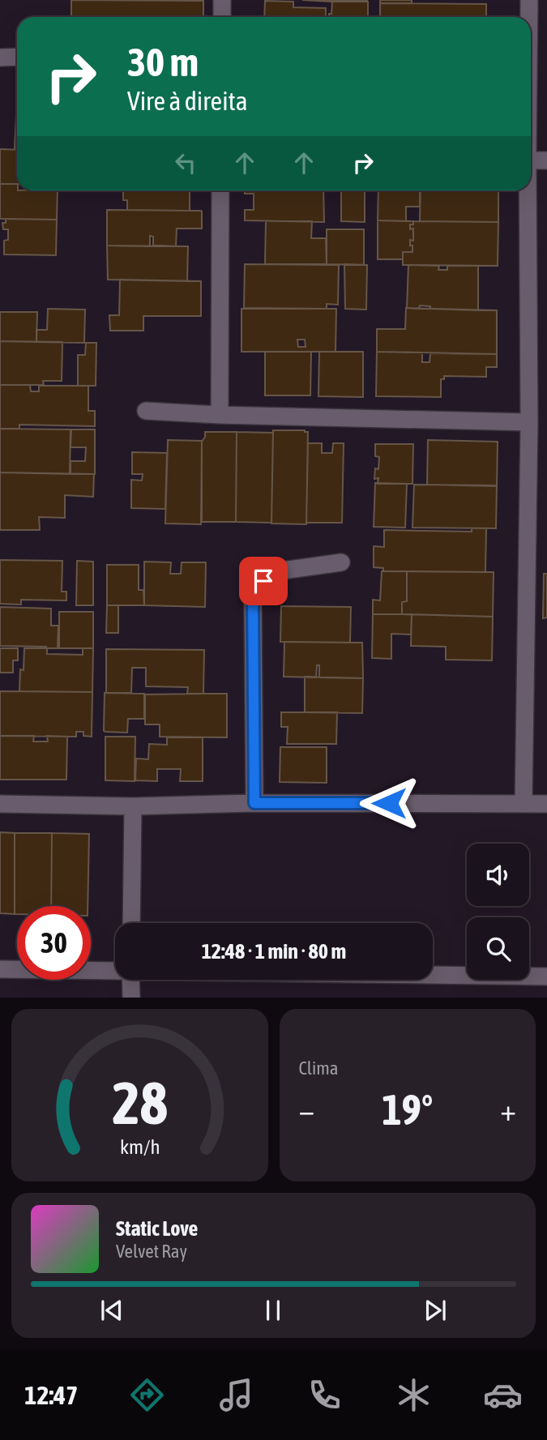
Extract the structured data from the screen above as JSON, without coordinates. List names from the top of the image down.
{
  "page": {
    "turn": ["30 m", "Vire à direita"],
    "limit": "30",
    "trip": "12:48 · 1 min · 80 m",
    "tile": "Clima",
    "heat": ["−", "19°", "+"],
    "song": ["Static Love", "Velvet Ray"],
    "tabs": "12:47",
    "gauge": ["28", "km/h"]
  }
}
